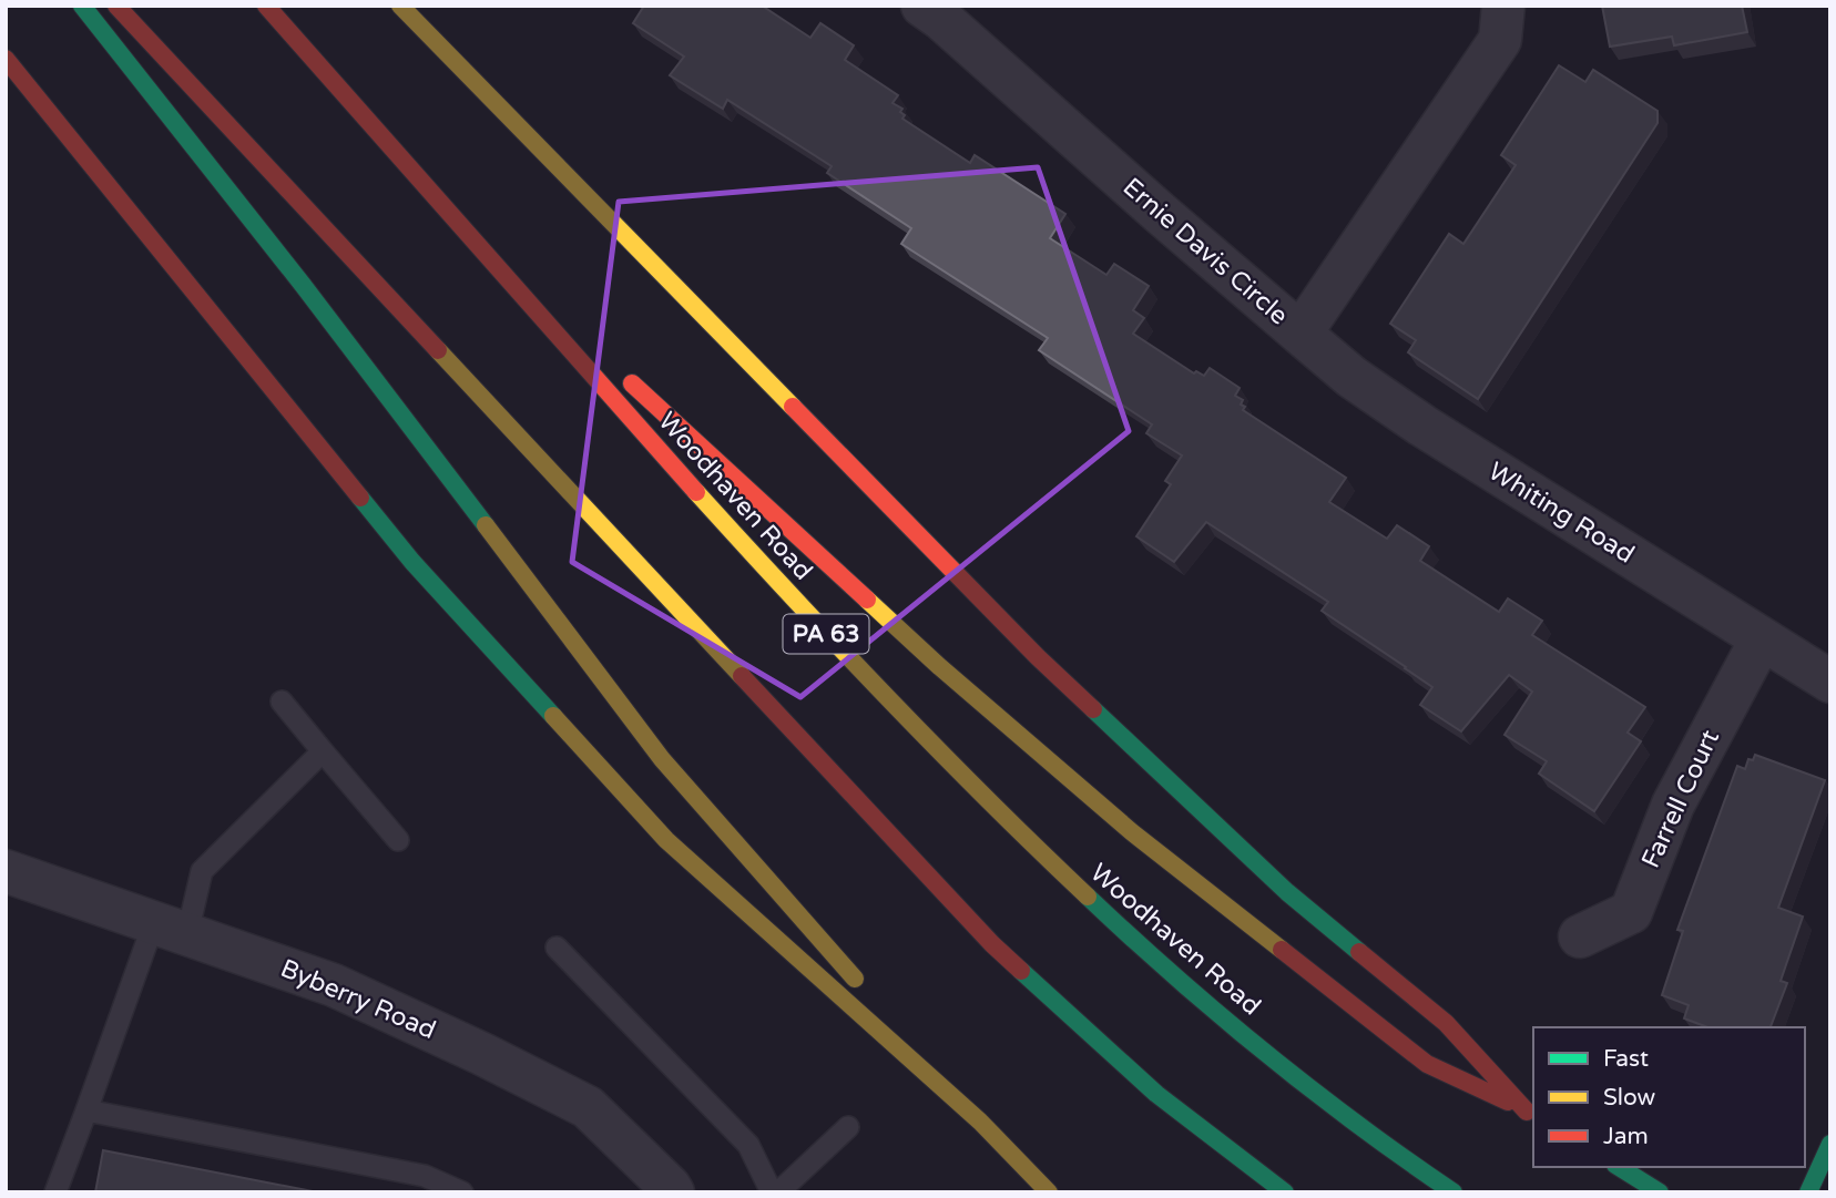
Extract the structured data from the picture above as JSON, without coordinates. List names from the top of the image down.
{
  "streets": {
    "main road": ["Woodhaven Road", "PA 63"],
    "street": [
      "Ernie Davis Circle",
      "Whiting Road",
      "Farrell Court",
      "Byberry Road"
    ]
  },
  "crossings": [
    ["Ernie Davis Circle", "Whiting Road"],
    ["Whiting Road", "Farrell Court"]
  ],
  "legend": ["Fast", "Slow", "Jam"]
}
